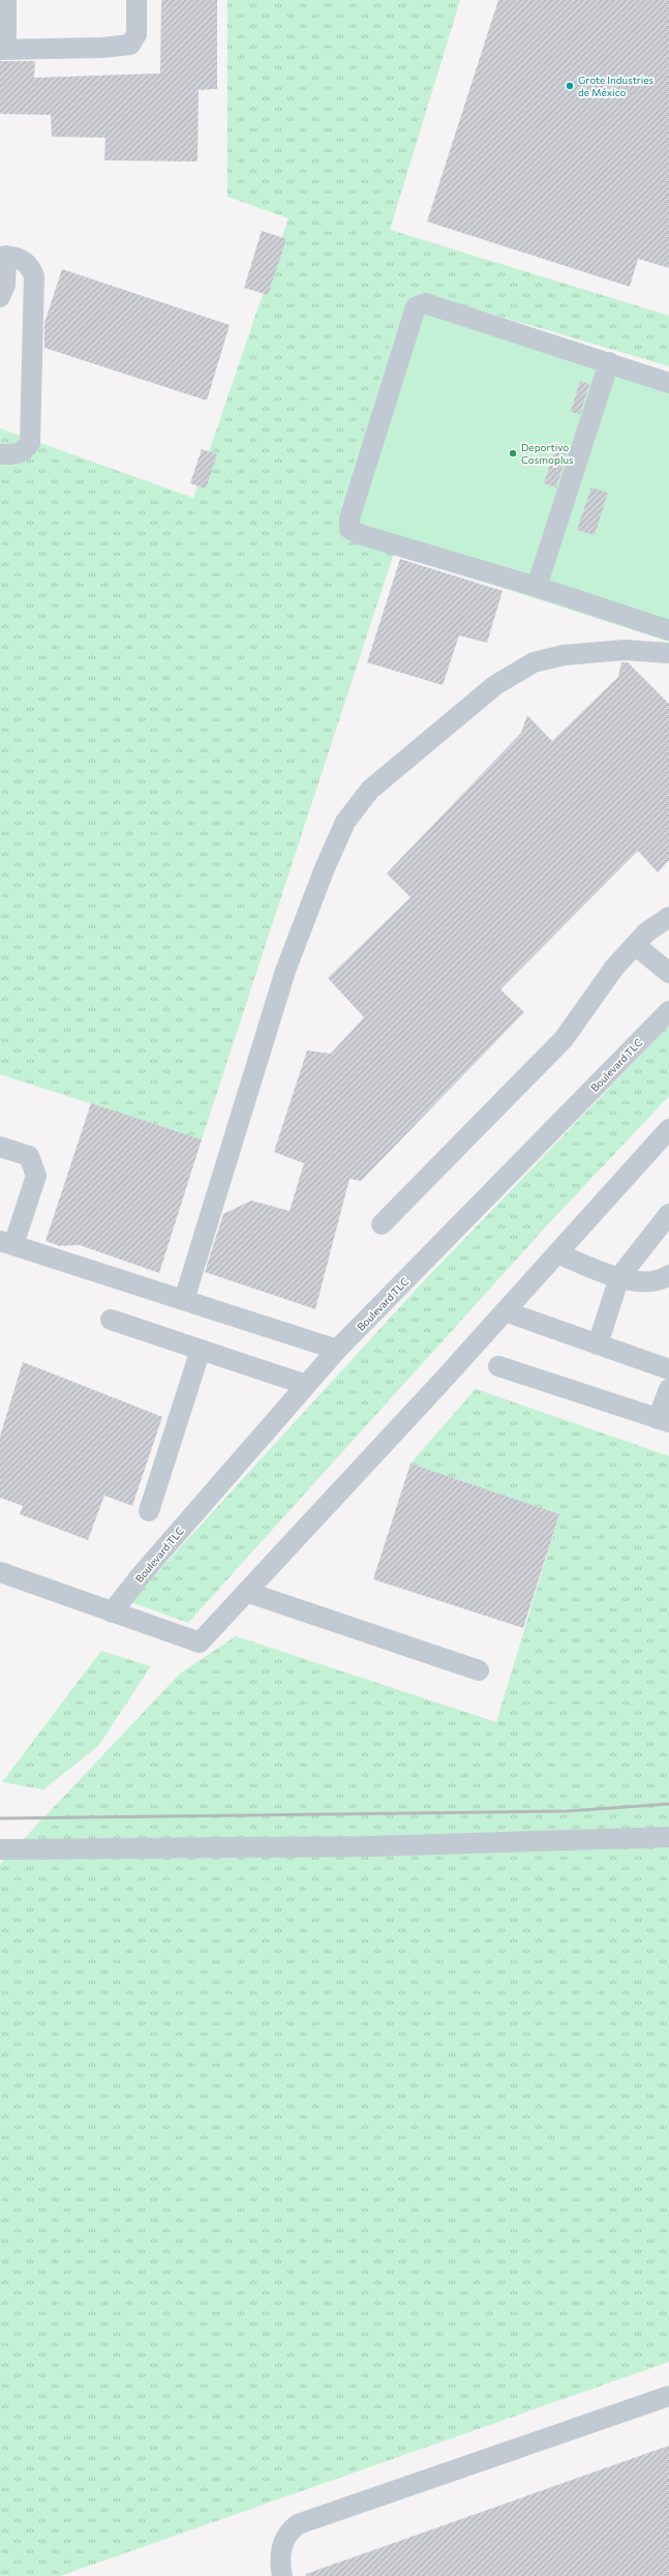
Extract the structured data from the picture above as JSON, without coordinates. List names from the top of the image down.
{
  "streets": {
    "street": ["Boulevard TLC"]
  },
  "places": ["Grote Industries de México", "Deportivo Cosmoplus"]
}
